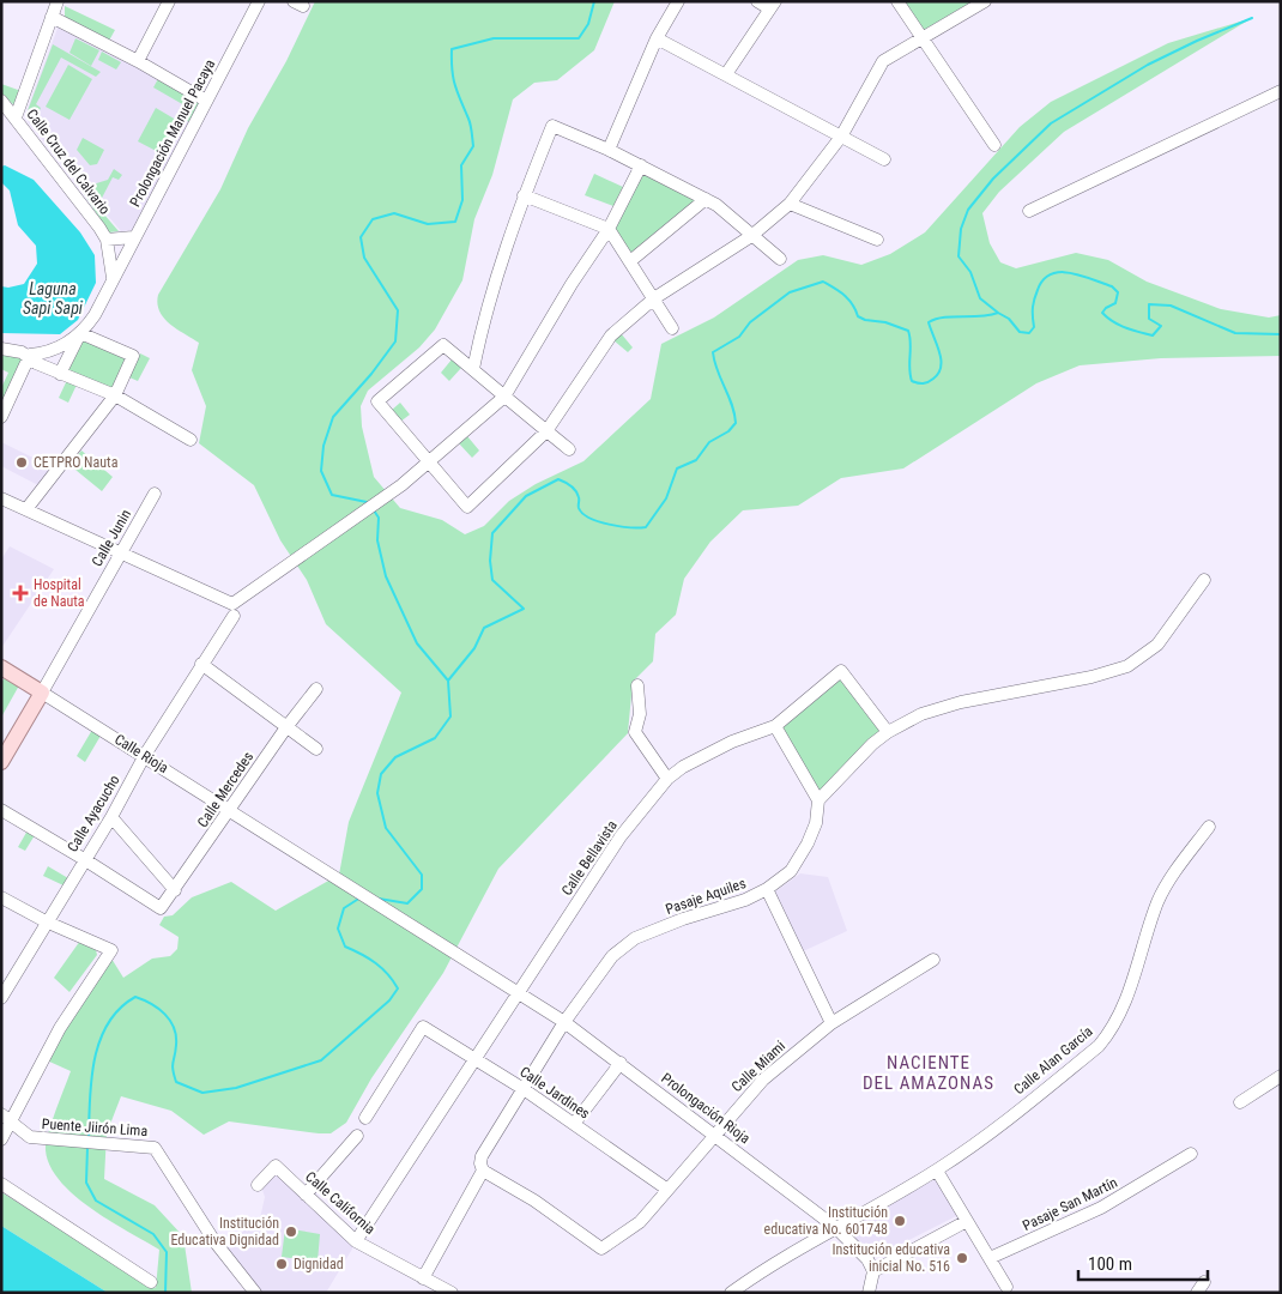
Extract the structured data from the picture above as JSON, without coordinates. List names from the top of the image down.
{
  "streets": {
    "main road": ["Calle Rioja"],
    "street": [
      "Prolongación Manuel Pacaya",
      "Calle Cruz del Calvario",
      "Calle Junin",
      "Calle Mercedes",
      "Calle Ayacucho",
      "Calle Bellavista",
      "Pasaje Aquiles",
      "Calle Alan García",
      "Calle Miami",
      "Calle Jardines",
      "Prolongación Rioja",
      "Puente Jiirón Lima",
      "Calle California",
      "Pasaje San Martín"
    ]
  },
  "crossings": [
    ["Prolongación Manuel Pacaya", "Calle Cruz del Calvario"],
    ["Calle Junin", "Calle Rioja"],
    ["Calle Rioja", "Calle Mercedes"],
    ["Calle Rioja", "Calle Ayacucho"],
    ["Calle Rioja", "Prolongación Rioja"],
    ["Calle Mercedes", "Calle Ayacucho"],
    ["Calle Bellavista", "Calle Jardines"],
    ["Calle Bellavista", "Prolongación Rioja"],
    ["Calle Bellavista", "Calle California"],
    ["Pasaje Aquiles", "Calle Miami"],
    ["Pasaje Aquiles", "Calle Jardines"],
    ["Pasaje Aquiles", "Prolongación Rioja"],
    ["Pasaje Aquiles", "Calle California"],
    ["Calle Alan García", "Prolongación Rioja"],
    ["Calle Miami", "Calle Jardines"],
    ["Calle Miami", "Prolongación Rioja"]
  ],
  "districts": ["NACIENTE DEL AMAZONAS"],
  "water": ["Laguna Sapi Sapi"],
  "places": {
    "other": [
      "CETPRO Nauta",
      "Institución educativa No. 601748",
      "Institución Educativa Dignidad",
      "Institución educativa inicial No. 516",
      "Dignidad"
    ],
    "health": ["Hospital de Nauta"]
  },
  "scale_bar": "100 m"
}
